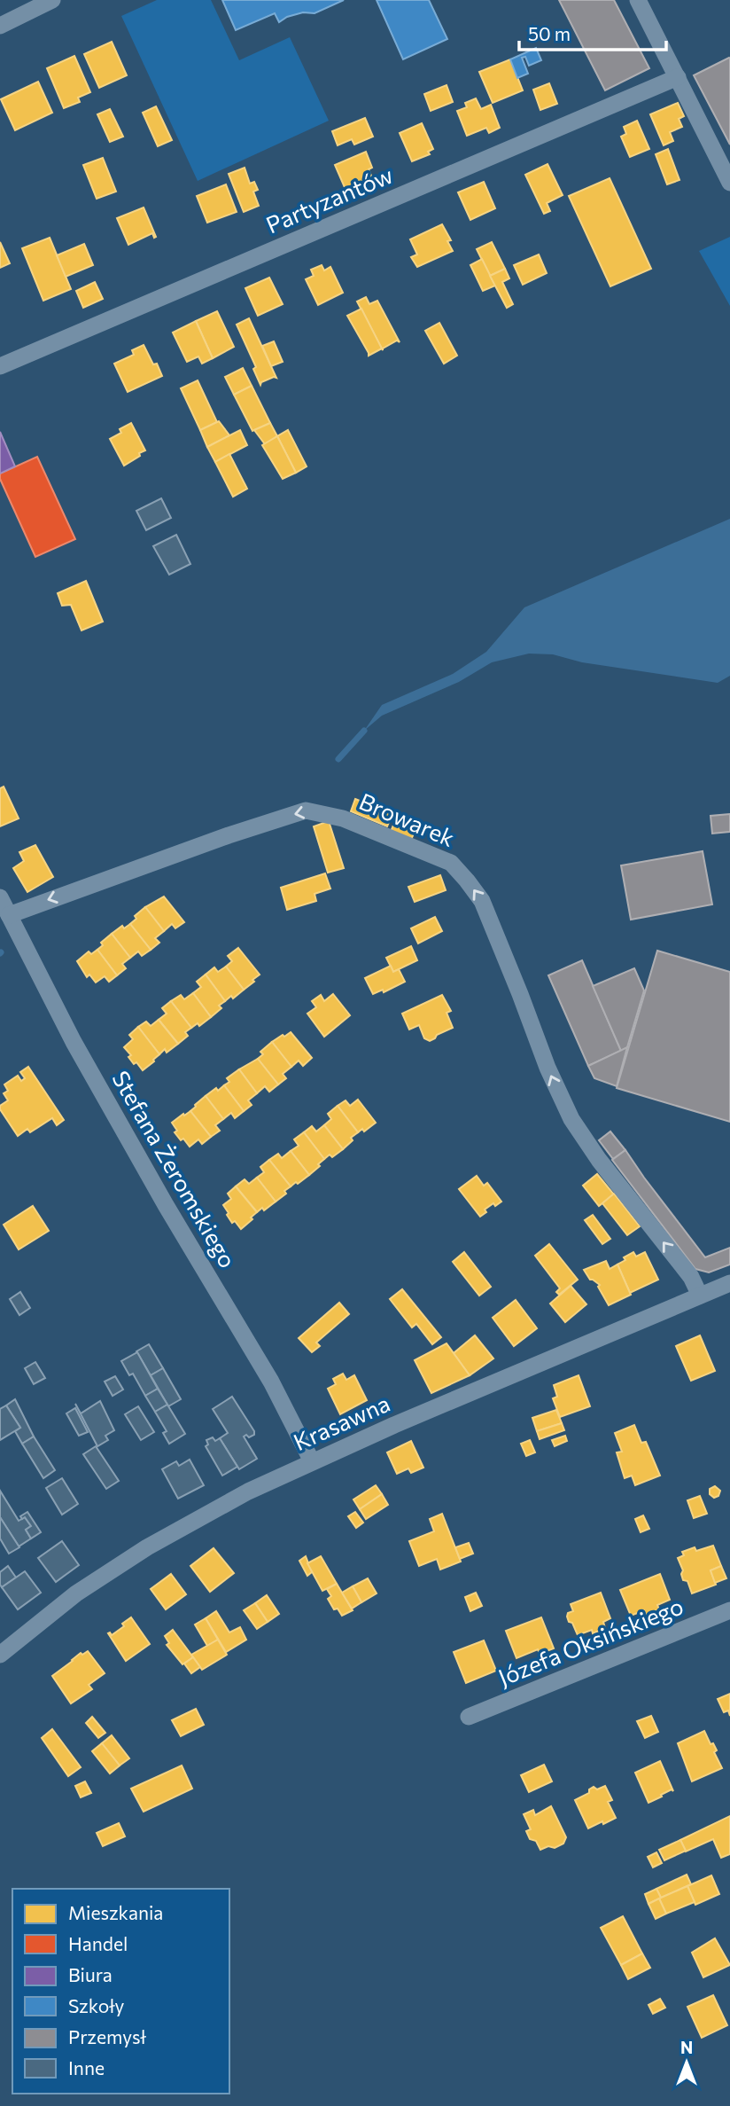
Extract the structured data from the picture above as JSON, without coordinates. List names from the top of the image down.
{
  "streets": {
    "street": [
      "Partyzantów",
      "Browarek",
      "Stefana Żeromskiego",
      "Krasawna",
      "Józefa Oksińskiego"
    ]
  },
  "crossings": [
    ["Browarek", "Stefana Żeromskiego"],
    ["Browarek", "Krasawna"],
    ["Stefana Żeromskiego", "Krasawna"]
  ],
  "one_way": ["Browarek"],
  "legend": [
    "Mieszkania",
    "Handel",
    "Biura",
    "Szkoły",
    "Przemysł",
    "Inne"
  ],
  "scale_bar": "50 m",
  "north": "top"
}
